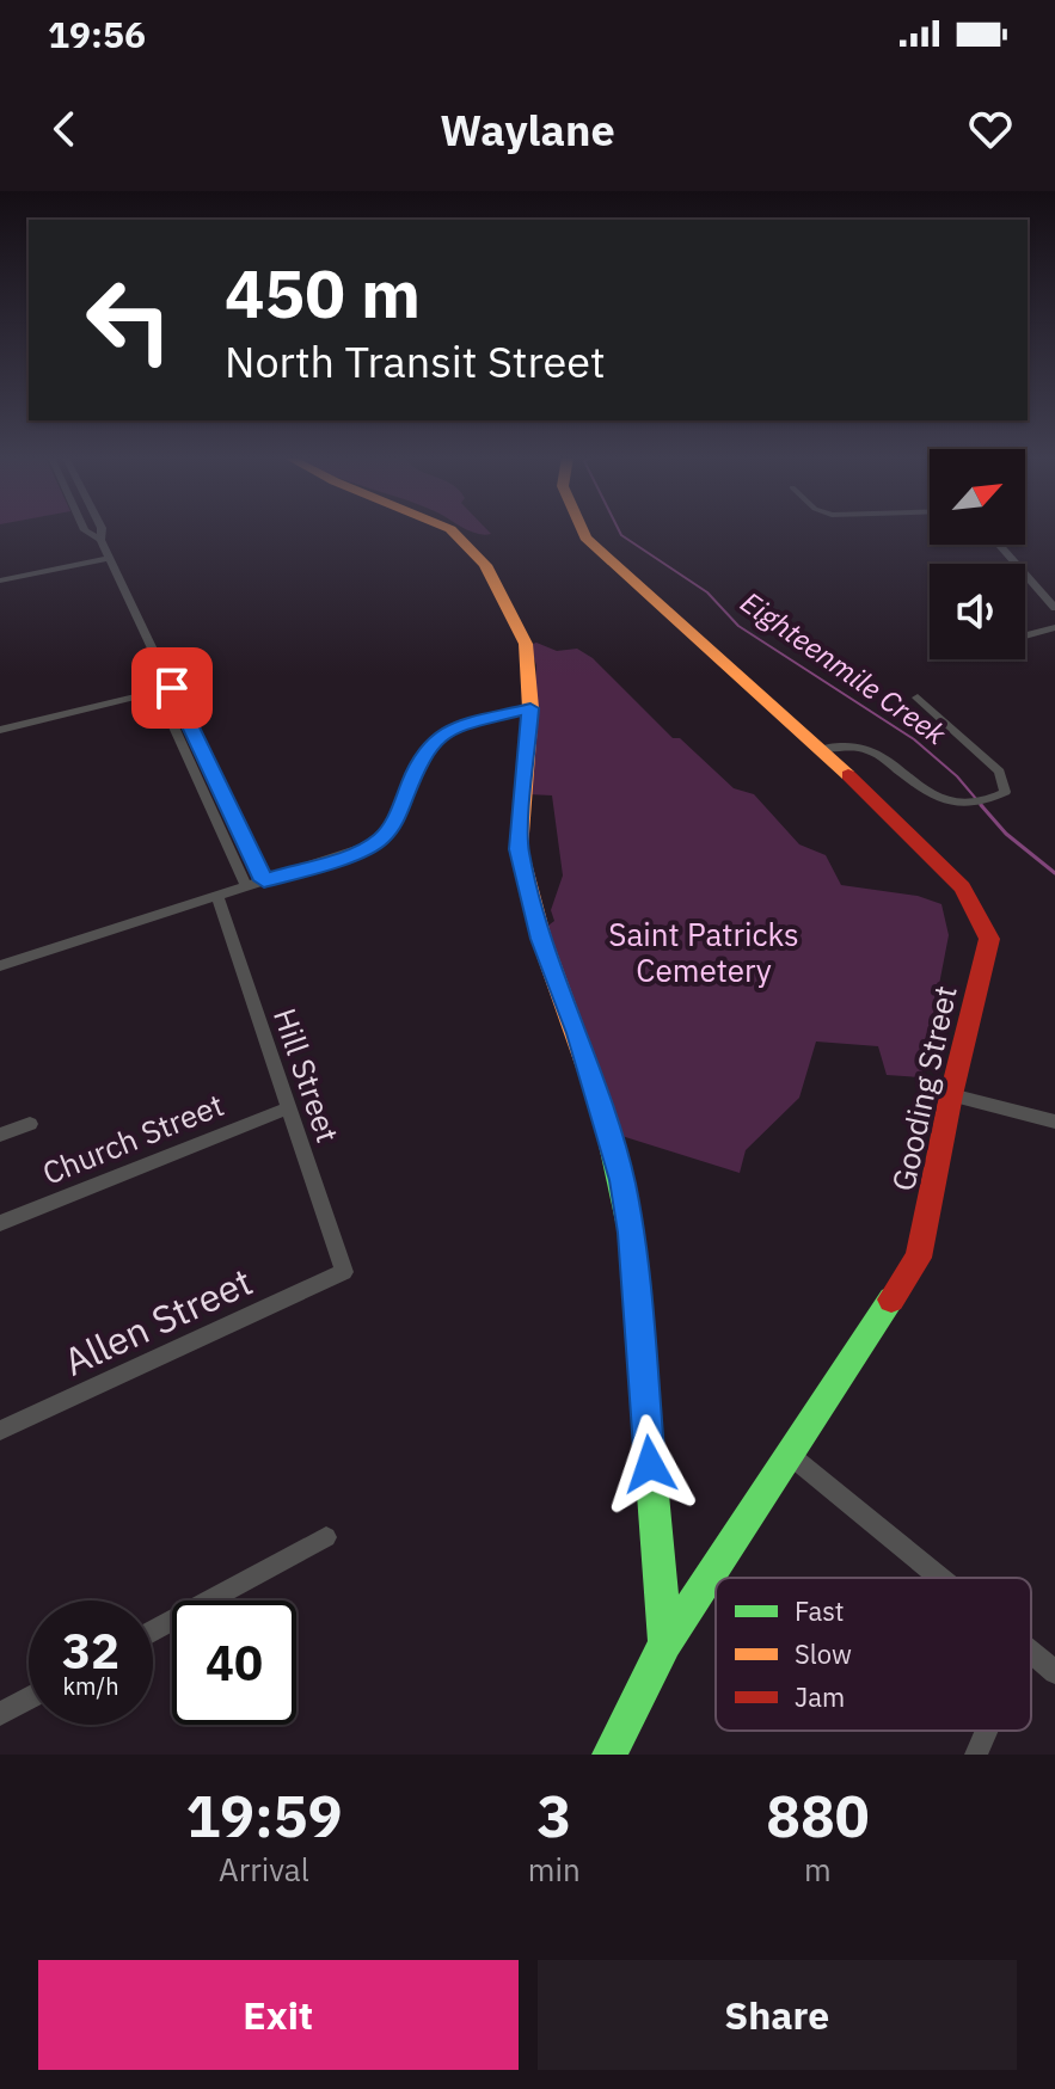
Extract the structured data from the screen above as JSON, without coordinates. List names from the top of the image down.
{
  "streets": {
    "street": [
      "Hill Street",
      "Gooding Street",
      "Church Street",
      "Allen Street"
    ]
  },
  "crossings": [
    ["Hill Street", "Church Street"],
    ["Hill Street", "Allen Street"]
  ],
  "water": ["Eighteenmile Creek"],
  "parks": ["Saint Patricks Cemetery"],
  "legend": ["Fast", "Slow", "Jam"],
  "north": "top right",
  "page": {
    "status": "19:56",
    "header": "Waylane",
    "turn": ["450 m", "North Transit Street"],
    "speed": "32 km/h",
    "limit": "40",
    "eta": [
      "19:59",
      "Arrival",
      "3",
      "min",
      "880",
      "m"
    ],
    "buttons": ["Exit", "Share"]
  }
}
